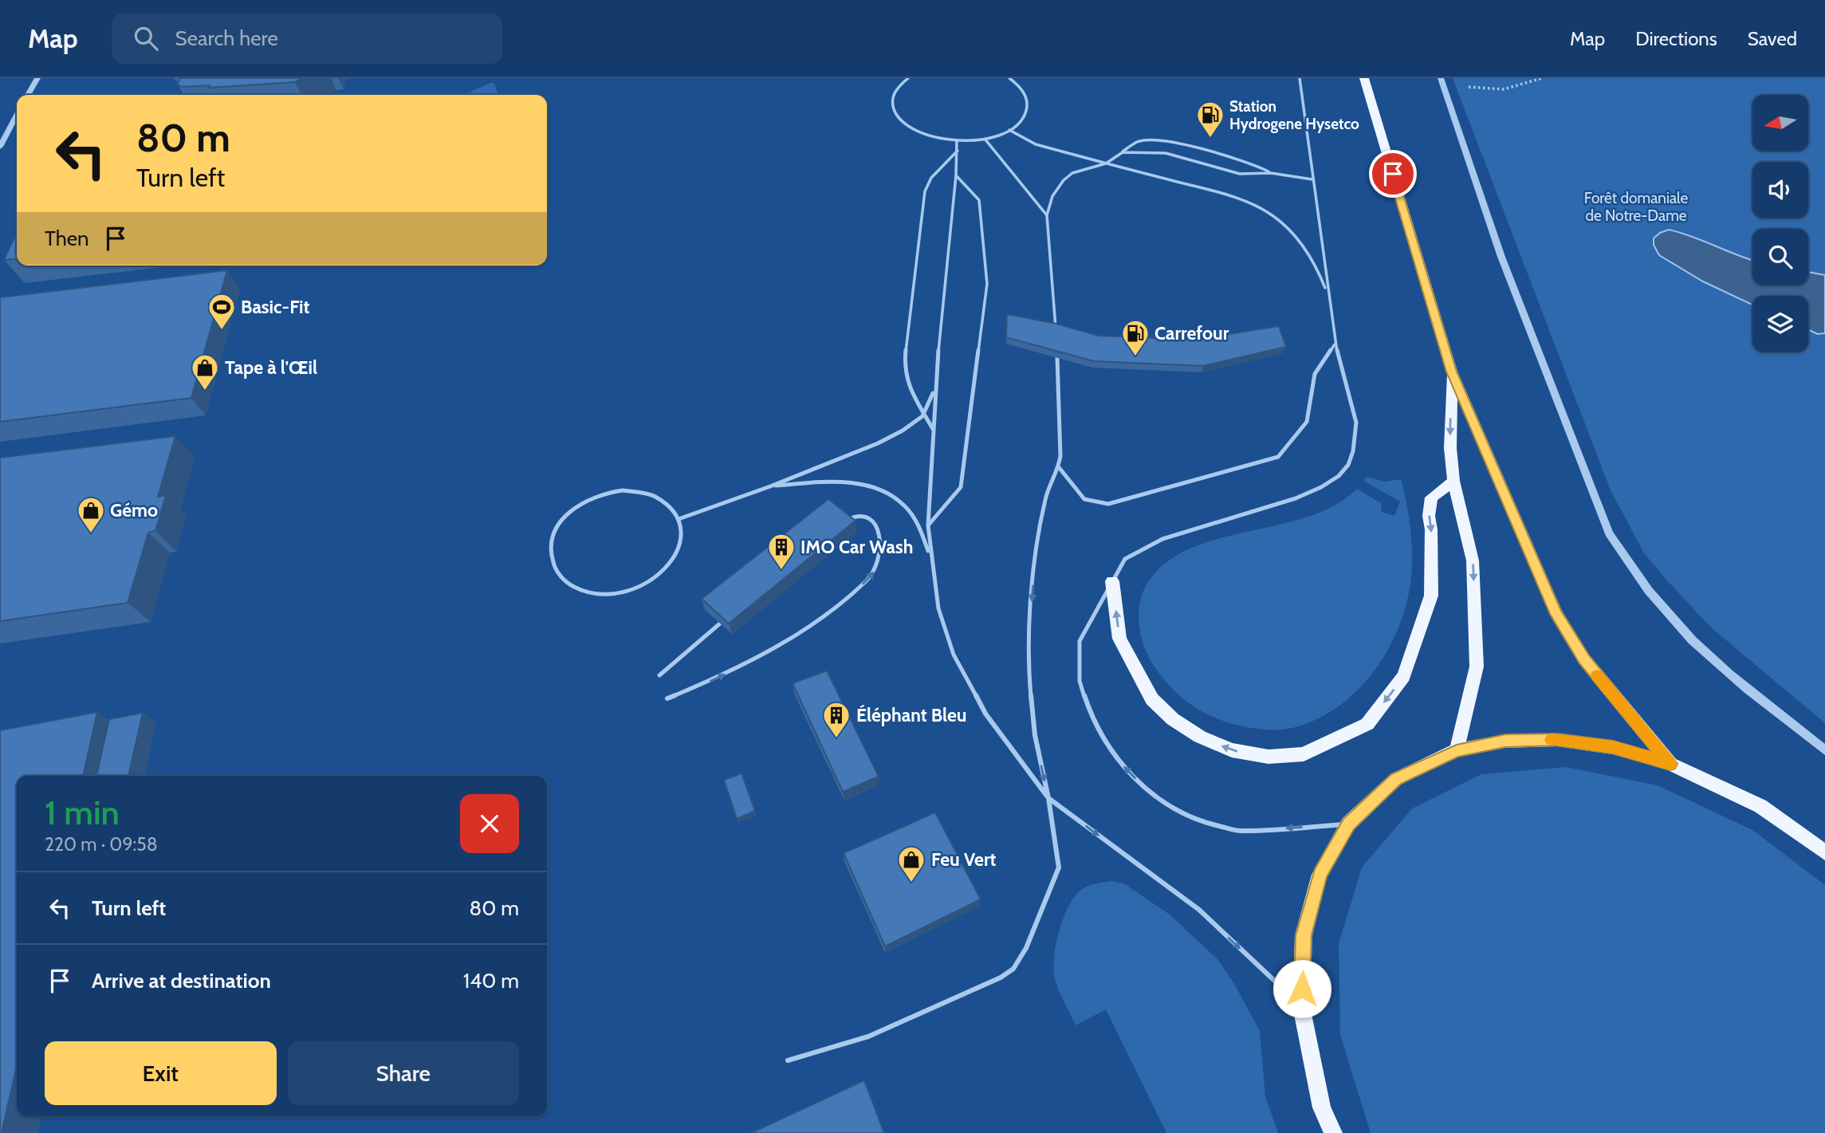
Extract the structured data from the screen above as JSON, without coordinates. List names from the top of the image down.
{
  "parks": ["Forêt domaniale de Notre-Dame"],
  "places": {
    "fuel station": ["Station Hydrogene Hysetco", "Carrefour"],
    "sports": ["Basic-Fit"],
    "shop": ["Tape à l'Œil", "Gémo", "Feu Vert"],
    "building": ["IMO Car Wash", "Éléphant Bleu"]
  },
  "north": "left",
  "page": {
    "header": "Map",
    "search": "Search here",
    "nav": ["Map", "Directions", "Saved"],
    "turn": ["80 m", "Turn left"],
    "then": "Then",
    "heading": ["1 min", "220 m · 09:58"],
    "list": [
      {
        "name": "Turn left",
        "value": "80 m"
      },
      {
        "name": "Arrive at destination",
        "value": "140 m"
      }
    ],
    "buttons": ["Exit", "Share"]
  }
}
